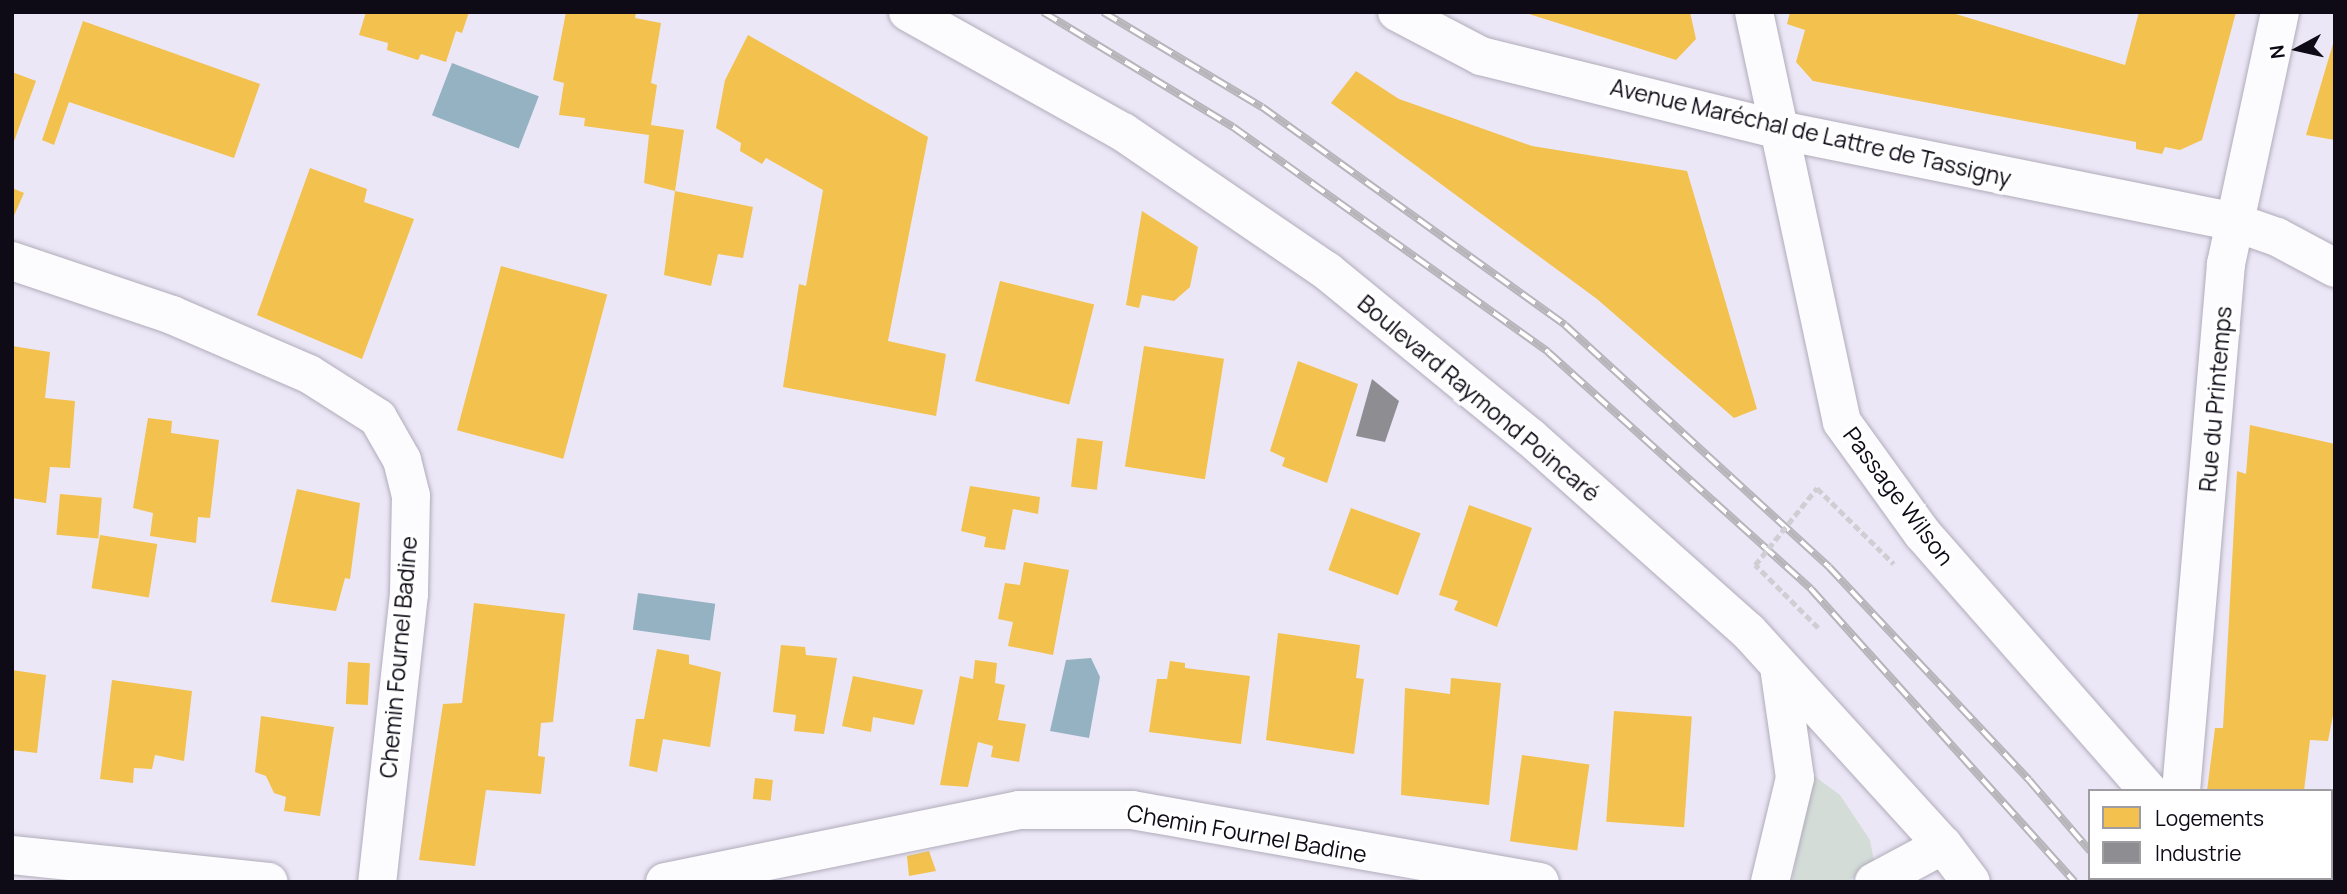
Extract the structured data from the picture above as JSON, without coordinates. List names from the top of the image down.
{
  "streets": {
    "street": [
      "Avenue Maréchal de Lattre de Tassigny",
      "Boulevard Raymond Poincaré",
      "Rue du Printemps",
      "Passage Wilson",
      "Chemin Fournel Badine"
    ]
  },
  "crossings": [
    ["Avenue Maréchal de Lattre de Tassigny", "Rue du Printemps"],
    ["Avenue Maréchal de Lattre de Tassigny", "Passage Wilson"]
  ],
  "legend": ["Logements", "Industrie"],
  "north": "left"
}
